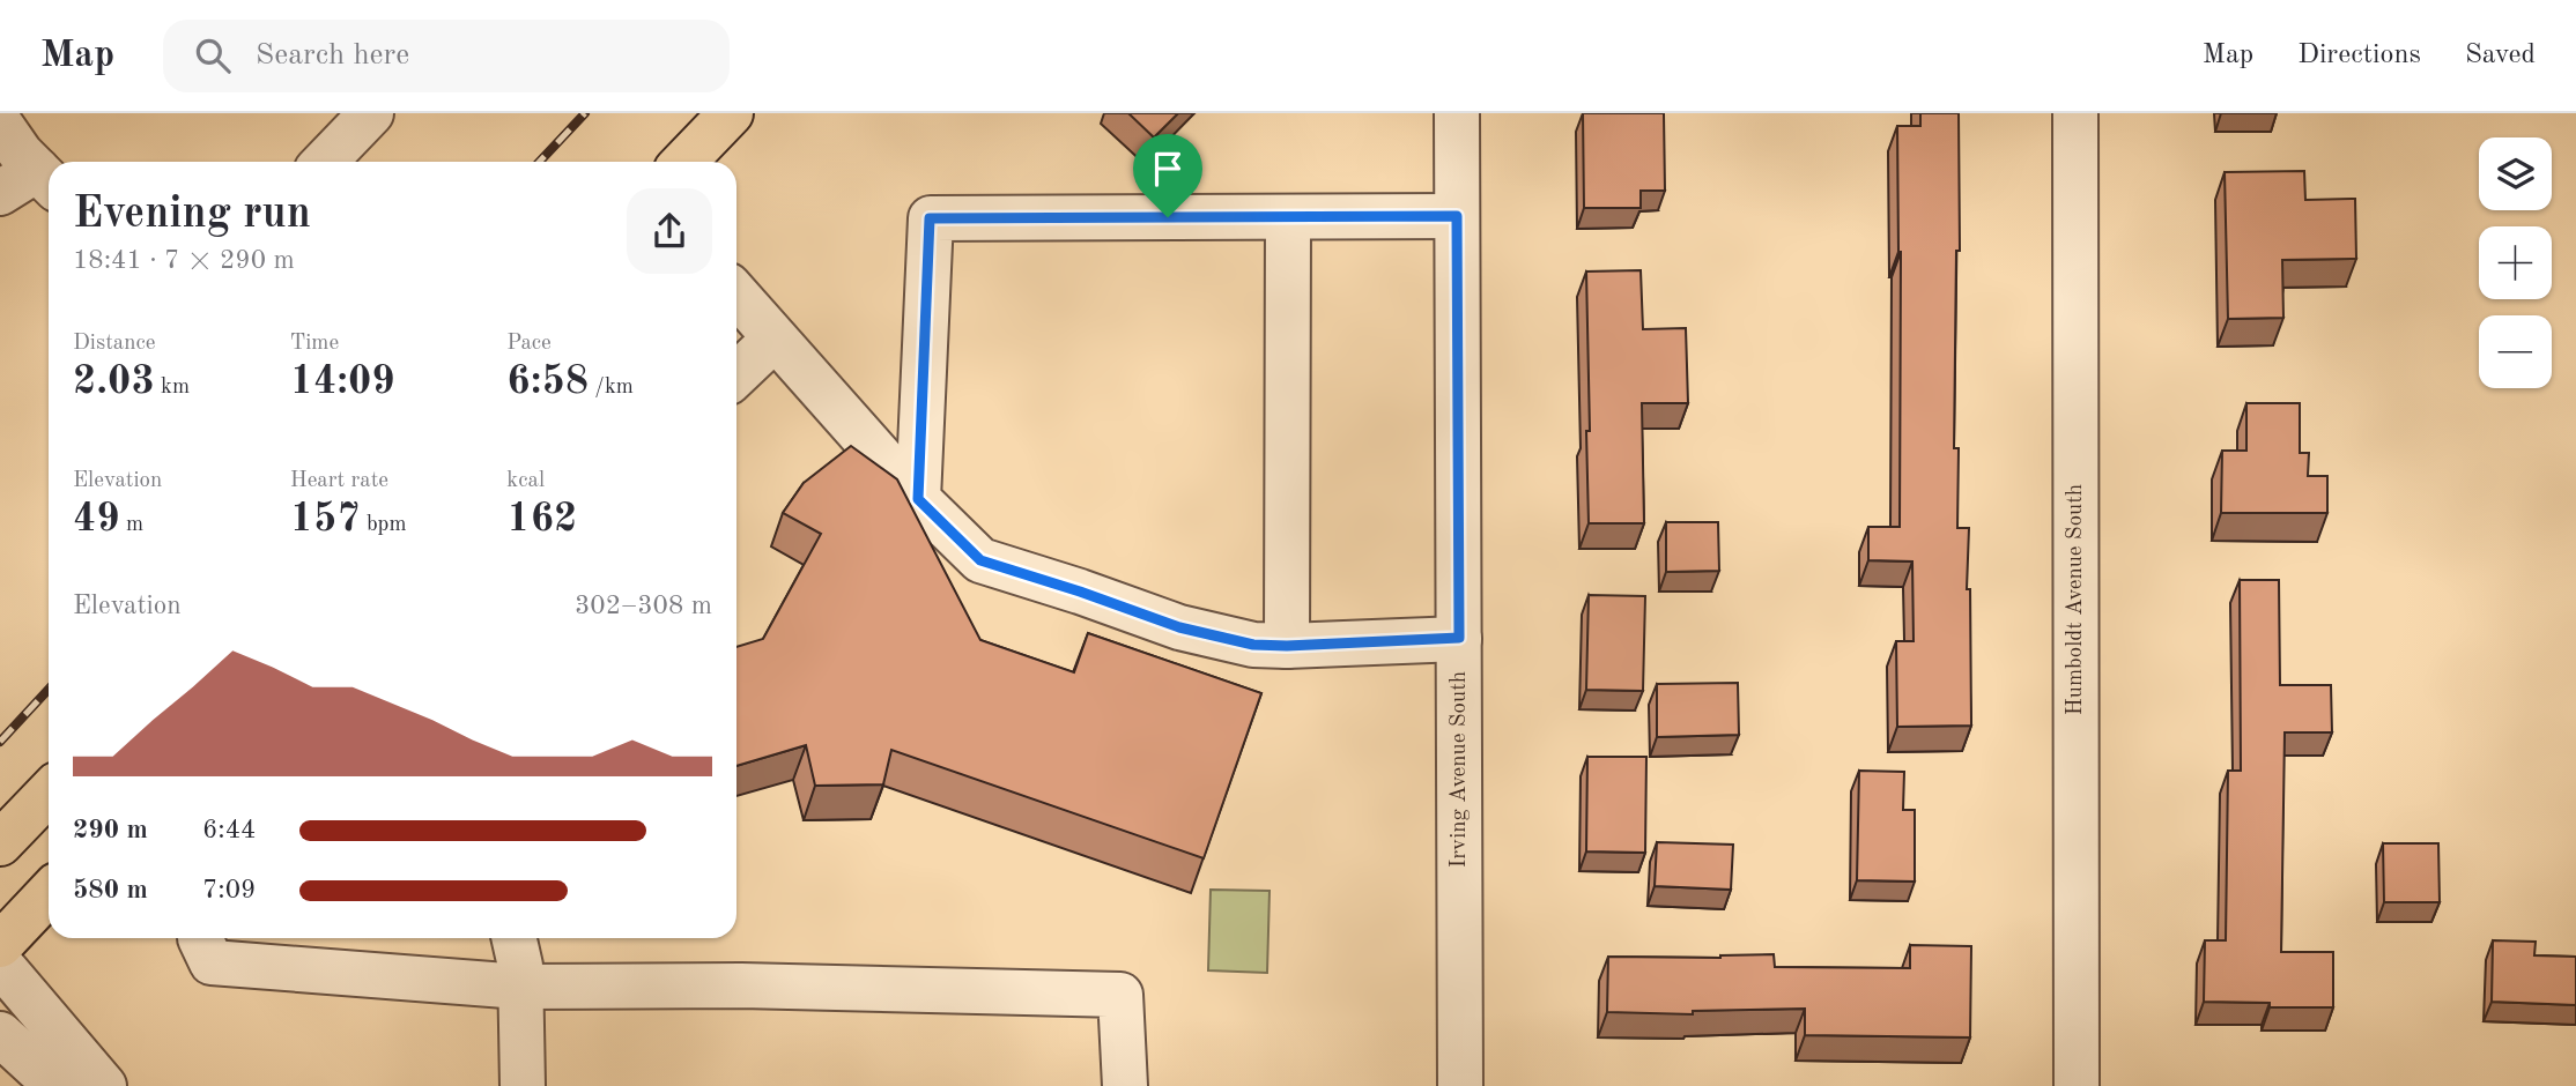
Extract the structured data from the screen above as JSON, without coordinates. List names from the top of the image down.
{
  "streets": {
    "street": ["Humboldt Avenue South", "Irving Avenue South"]
  },
  "page": {
    "header": "Map",
    "search": "Search here",
    "nav": ["Map", "Directions", "Saved"],
    "map_buttons": ["+", "−"],
    "heading": ["Evening run", "18:41 · 7 × 290 m"],
    "stats": [
      ["Distance", "2.03 km"],
      ["Time", "14:09"],
      ["Pace", "6:58 /km"],
      ["Elevation", "49 m"],
      ["Heart rate", "157 bpm"],
      ["kcal", "162"]
    ],
    "chart": ["Elevation", "302–308 m"],
    "list": [
      {
        "name": "290 m",
        "note": "6:44"
      },
      {
        "name": "580 m",
        "note": "7:09"
      }
    ]
  }
}
